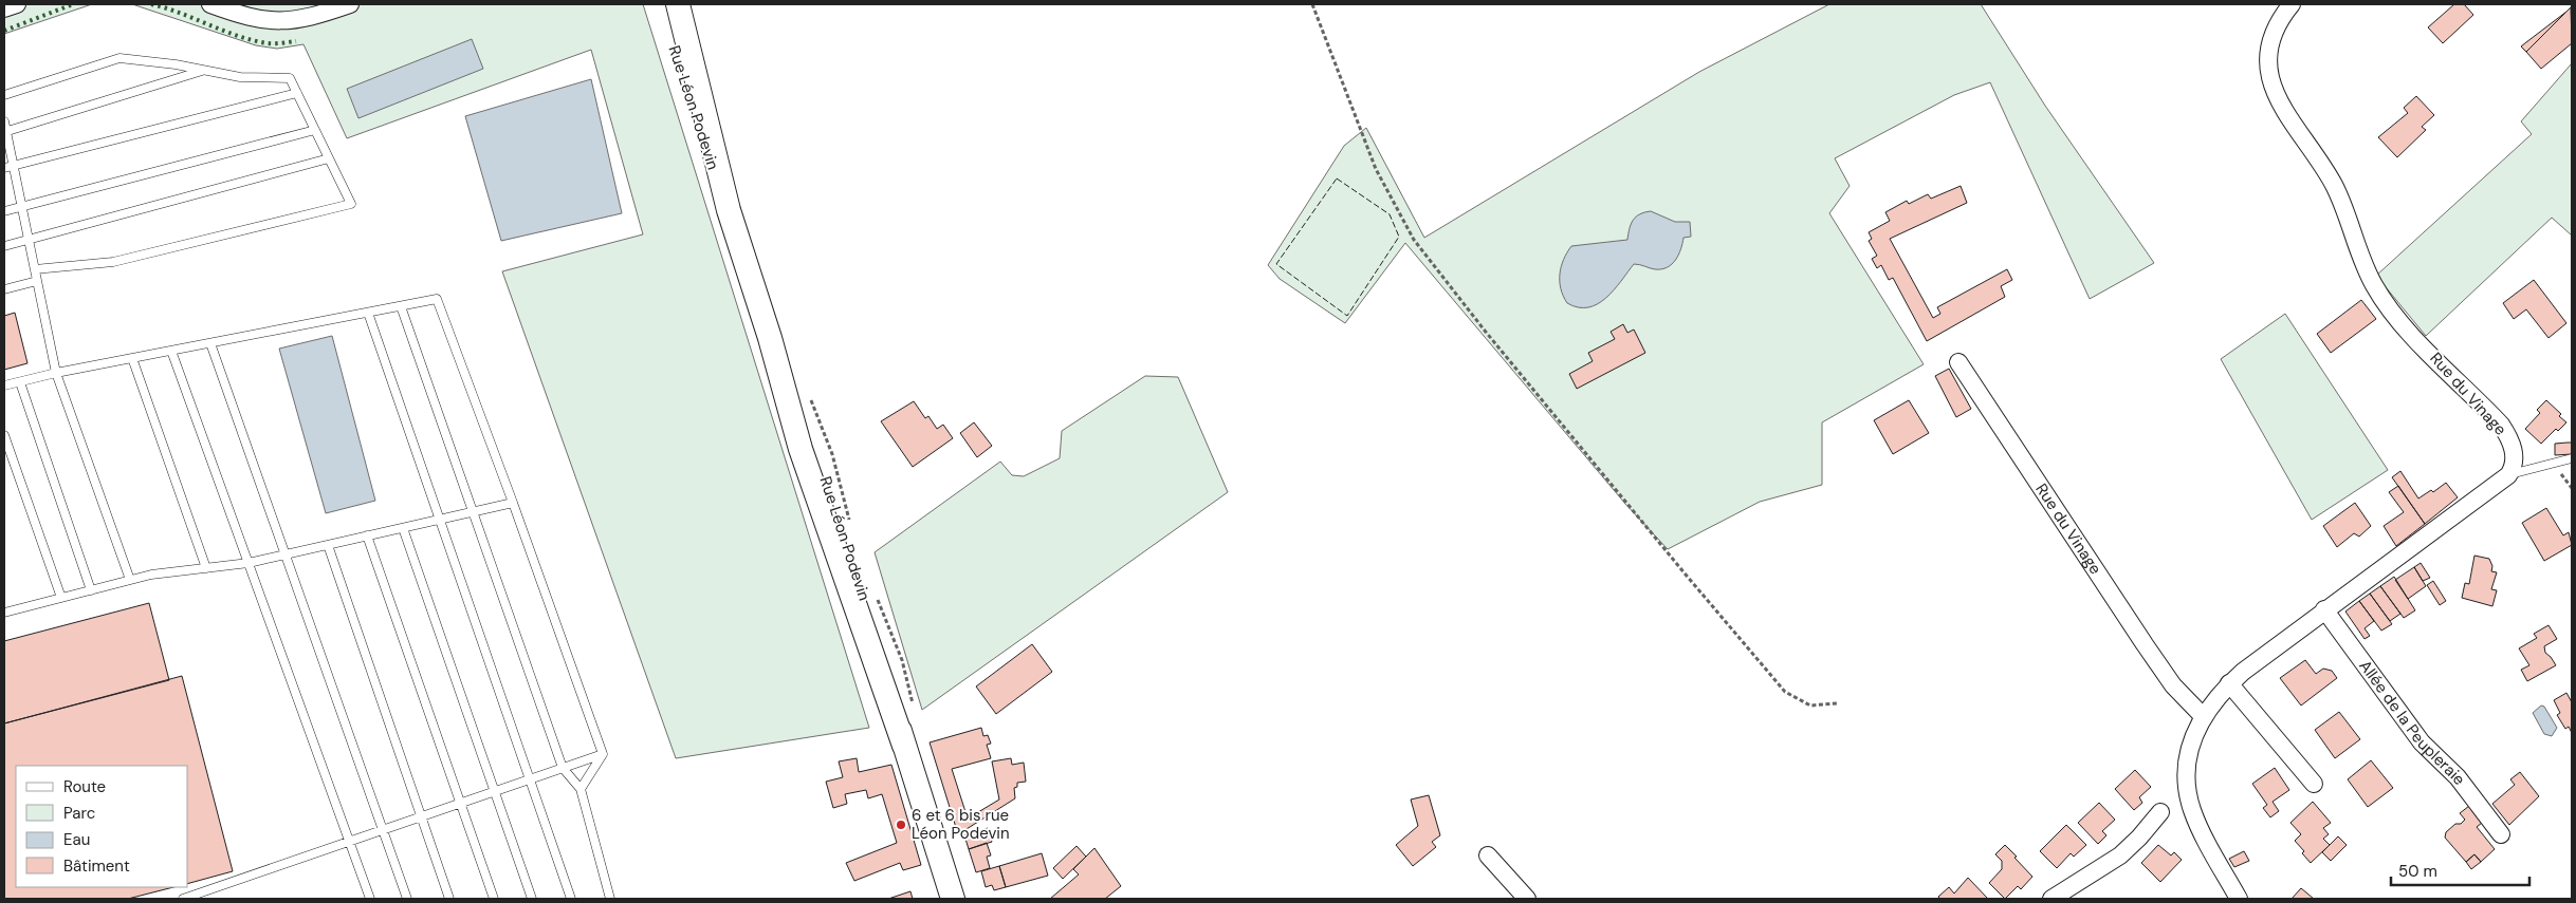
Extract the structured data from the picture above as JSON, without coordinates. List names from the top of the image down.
{
  "streets": {
    "main road": ["Rue Léon Podevin"],
    "street": ["Rue du Vinage", "Allée de la Peupleraie"]
  },
  "places": ["6 et 6 bis rue Léon Podevin"],
  "legend": [
    "Route",
    "Parc",
    "Eau",
    "Bâtiment"
  ],
  "scale_bar": "50 m"
}
